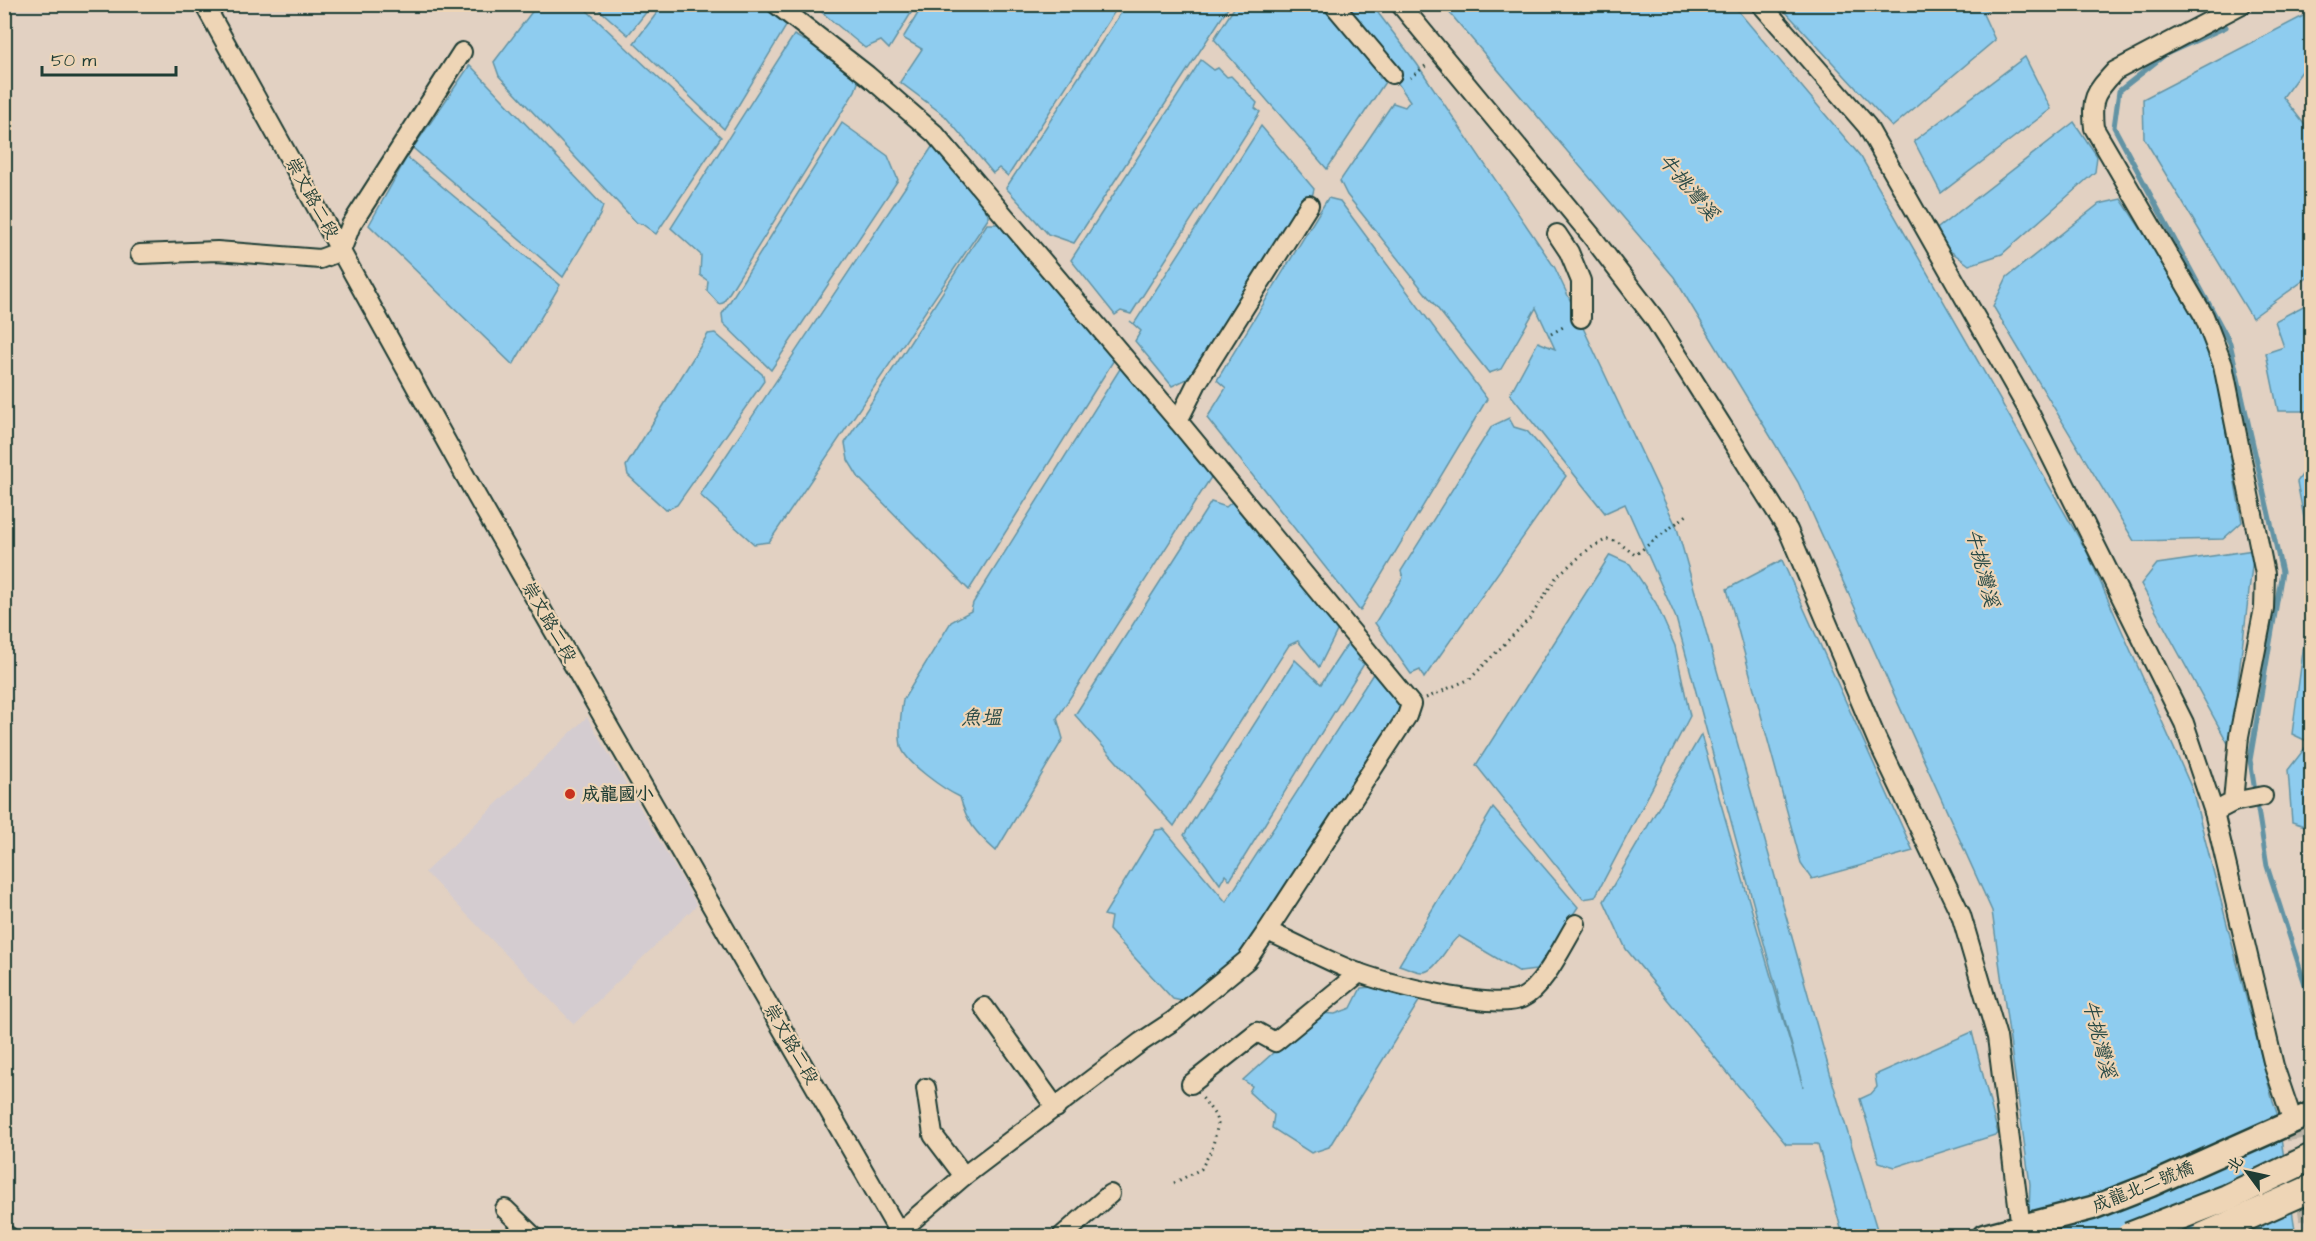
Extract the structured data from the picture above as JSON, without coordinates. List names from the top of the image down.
{
  "streets": {
    "main road": ["成龍北二號橋"],
    "street": ["崇文路二段"]
  },
  "water": ["牛挑灣溪", "魚塭"],
  "places": ["成龍國小"],
  "scale_bar": "50 m",
  "north": "top left"
}
